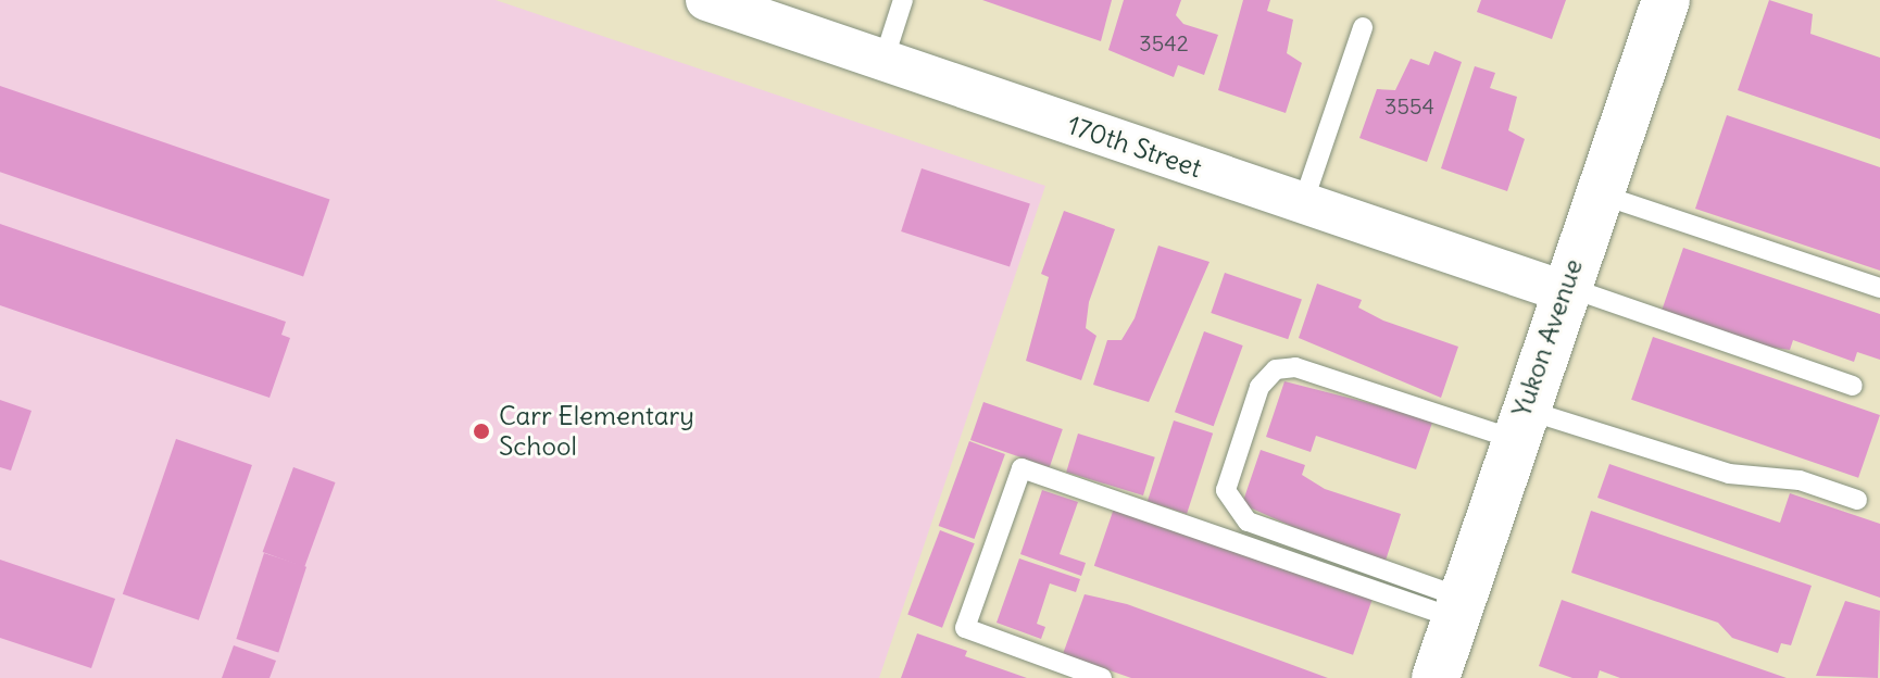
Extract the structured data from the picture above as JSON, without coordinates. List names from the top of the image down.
{
  "streets": {
    "street": ["170th Street", "Yukon Avenue"]
  },
  "crossings": [
    ["170th Street", "Yukon Avenue"]
  ],
  "places": ["Carr Elementary School"],
  "house_numbers": ["3542", "3554"]
}
